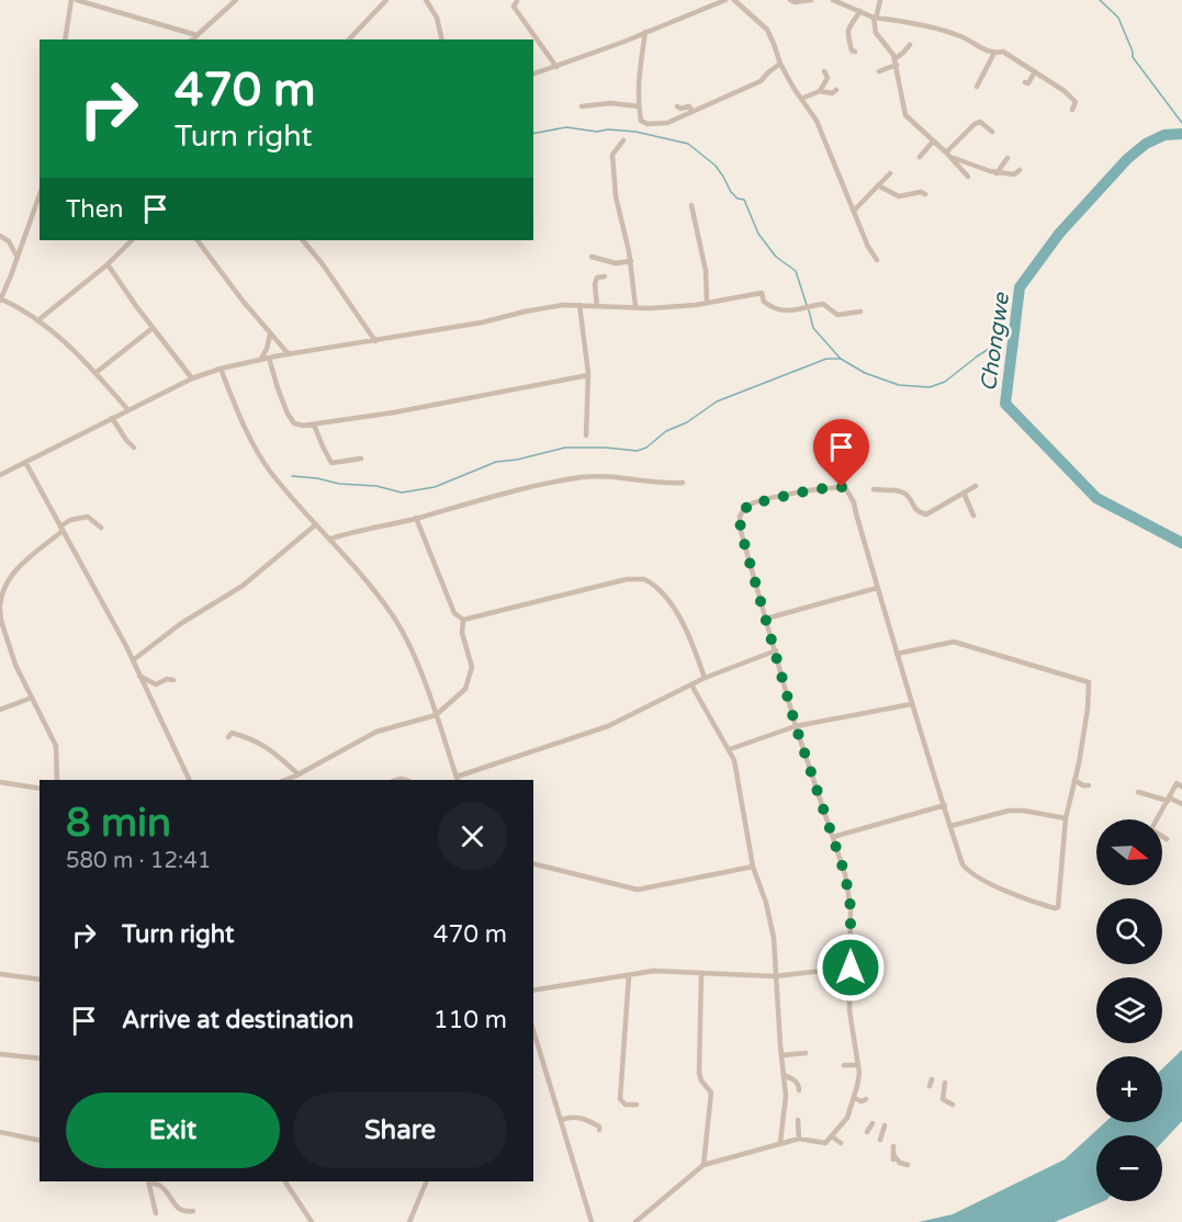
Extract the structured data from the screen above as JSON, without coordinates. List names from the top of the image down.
{
  "water": ["Chongwe"],
  "north": "right",
  "page": {
    "turn": ["470 m", "Turn right"],
    "then": "Then",
    "heading": ["8 min", "580 m · 12:41"],
    "map_buttons": ["+", "−"],
    "list": [
      {
        "name": "Turn right",
        "value": "470 m"
      },
      {
        "name": "Arrive at destination",
        "value": "110 m"
      }
    ],
    "buttons": ["Exit", "Share"]
  }
}
